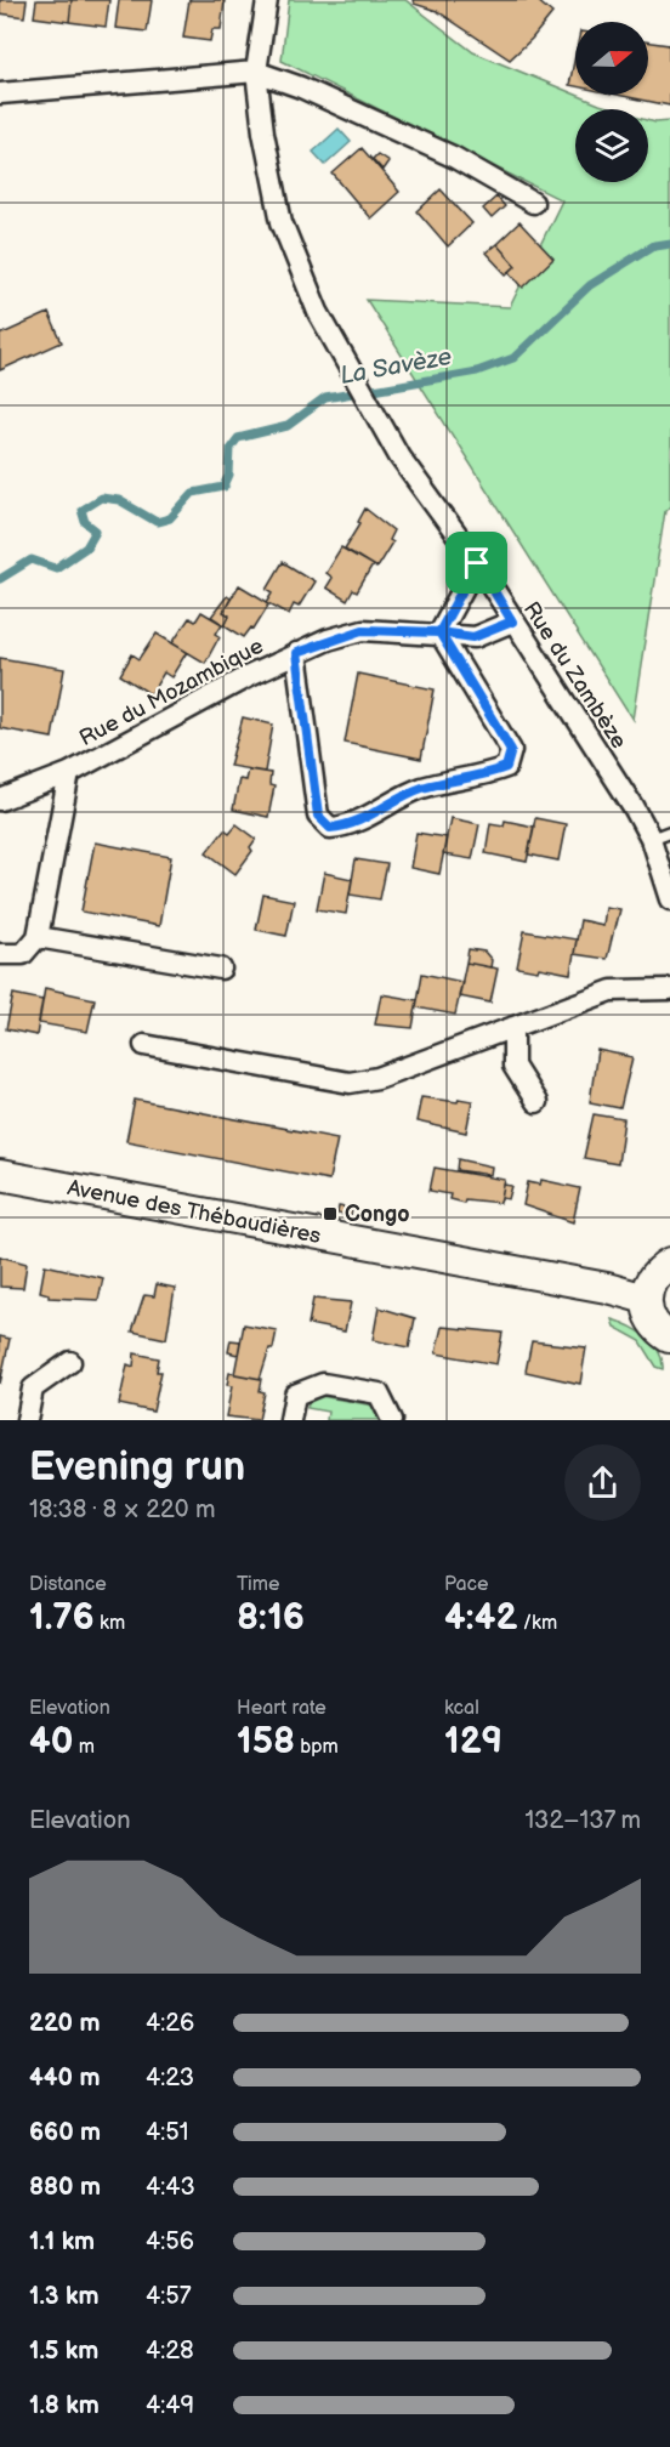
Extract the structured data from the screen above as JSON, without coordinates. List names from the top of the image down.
{
  "streets": {
    "street": ["Rue du Zambèze", "Rue du Mozambique", "Avenue des Thébaudières"]
  },
  "crossings": [
    ["Rue du Zambèze", "Rue du Mozambique"]
  ],
  "water": ["La Savèze"],
  "places": {
    "transit": ["Congo"]
  },
  "north": "right",
  "page": {
    "heading": ["Evening run", "18:38 · 8 × 220 m"],
    "stats": [
      ["Distance", "1.76 km"],
      ["Time", "8:16"],
      ["Pace", "4:42 /km"],
      ["Elevation", "40 m"],
      ["Heart rate", "158 bpm"],
      ["kcal", "129"]
    ],
    "chart": ["Elevation", "132–137 m"],
    "list": [
      {
        "name": "220 m",
        "note": "4:26"
      },
      {
        "name": "440 m",
        "note": "4:23"
      },
      {
        "name": "660 m",
        "note": "4:51"
      },
      {
        "name": "880 m",
        "note": "4:43"
      },
      {
        "name": "1.1 km",
        "note": "4:56"
      },
      {
        "name": "1.3 km",
        "note": "4:57"
      },
      {
        "name": "1.5 km",
        "note": "4:28"
      },
      {
        "name": "1.8 km",
        "note": "4:49"
      }
    ]
  }
}
